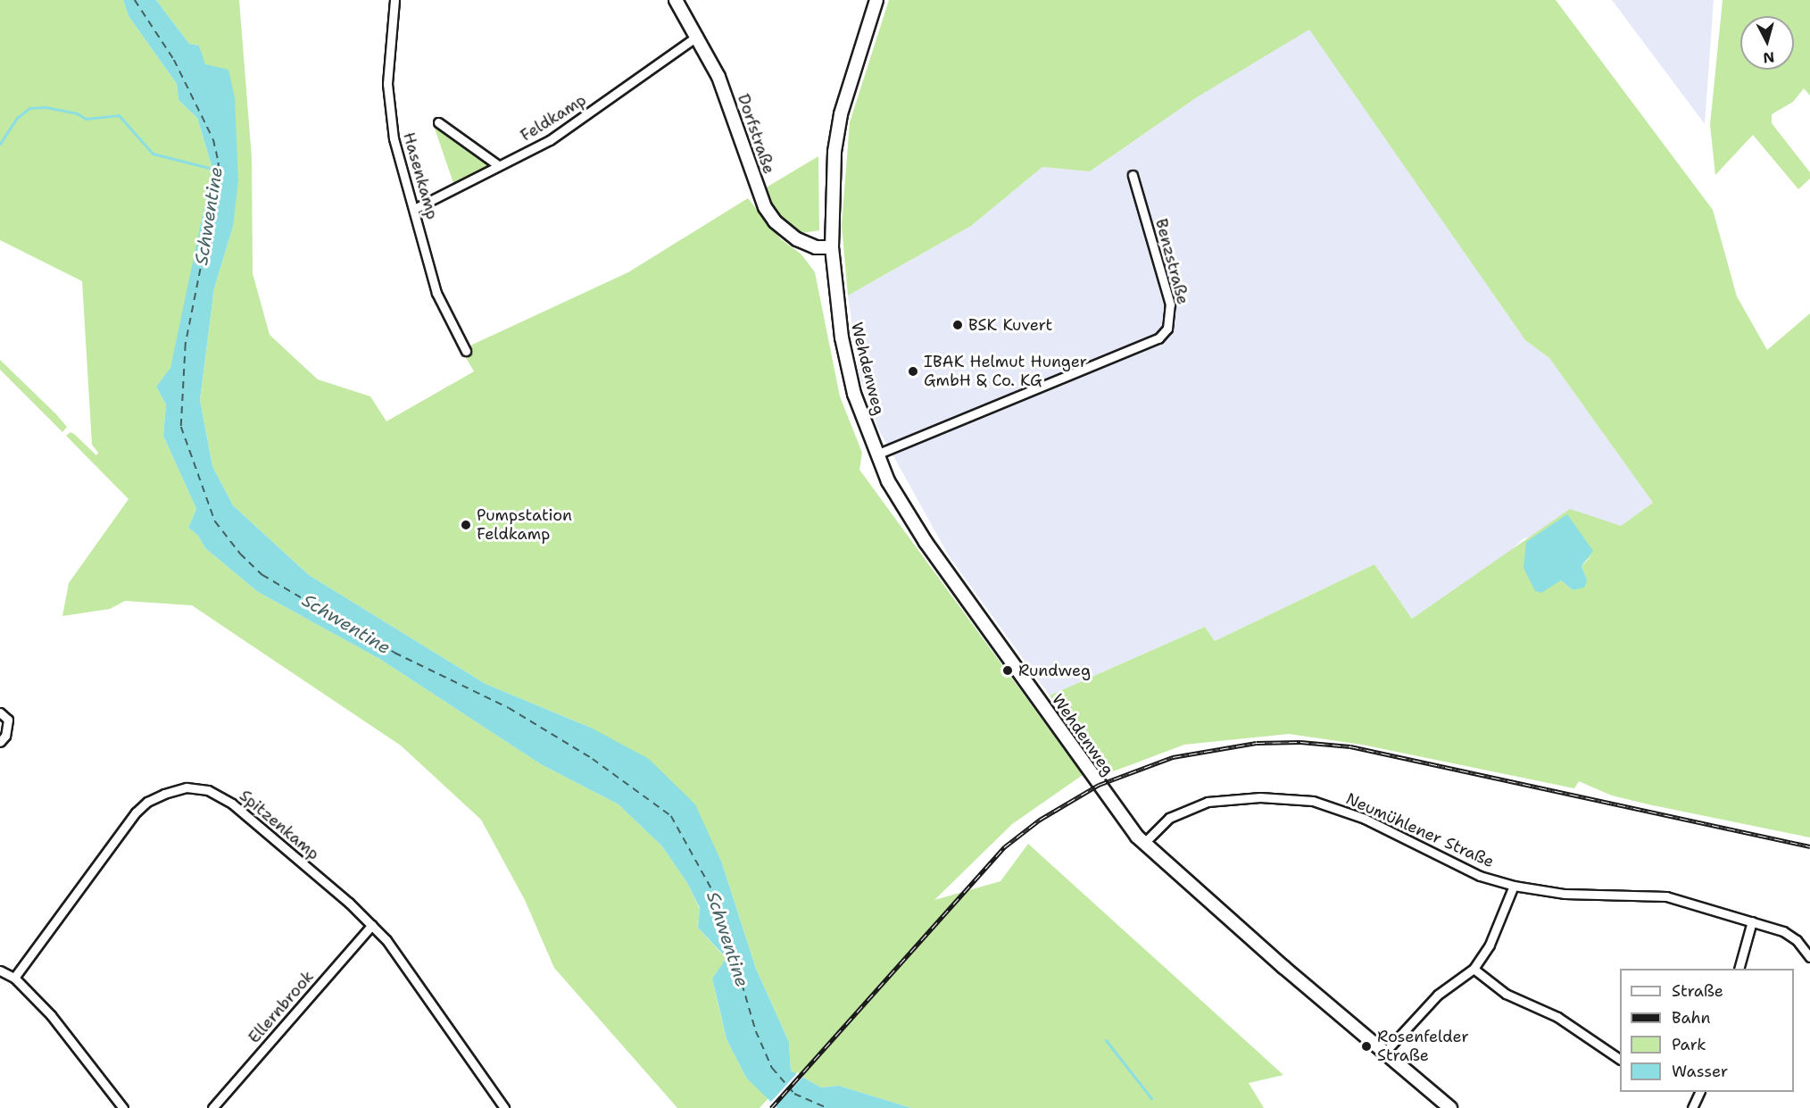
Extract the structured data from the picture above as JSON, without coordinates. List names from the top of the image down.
{
  "streets": {
    "main road": ["Dorfstraße", "Wehdenweg"],
    "street": [
      "Feldkamp",
      "Hasenkamp",
      "Benzstraße",
      "Spitzenkamp",
      "Neumühlener Straße",
      "Ellernbrook"
    ]
  },
  "crossings": [
    ["Feldkamp", "Dorfstraße"],
    ["Feldkamp", "Hasenkamp"],
    ["Dorfstraße", "Wehdenweg"],
    ["Benzstraße", "Wehdenweg"],
    ["Wehdenweg", "Neumühlener Straße"],
    ["Spitzenkamp", "Ellernbrook"]
  ],
  "water": ["Schwentine"],
  "places": [
    "BSK Kuvert",
    "IBAK Helmut Hunger GmbH & Co. KG",
    "Pumpstation Feldkamp",
    "Rundweg",
    "Rosenfelder Straße"
  ],
  "legend": [
    "Straße",
    "Bahn",
    "Park",
    "Wasser"
  ],
  "north": "bottom"
}
